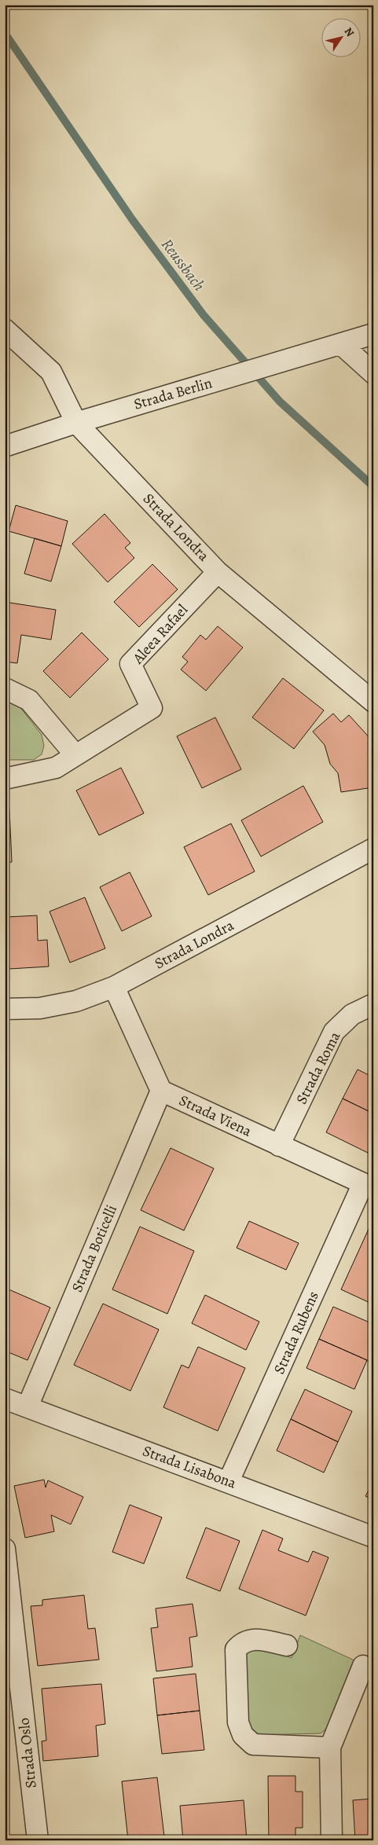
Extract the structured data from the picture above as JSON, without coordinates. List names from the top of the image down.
{
  "streets": {
    "street": [
      "Strada Berlin",
      "Strada Londra",
      "Aleea Rafael",
      "Strada Roma",
      "Strada Viena",
      "Strada Boticelli",
      "Strada Rubens",
      "Strada Lisabona",
      "Strada Oslo"
    ]
  },
  "crossings": [
    ["Strada Berlin", "Strada Londra"],
    ["Strada Londra", "Aleea Rafael"],
    ["Strada Londra", "Strada Viena"],
    ["Strada Roma", "Strada Viena"],
    ["Strada Viena", "Strada Boticelli"],
    ["Strada Viena", "Strada Rubens"],
    ["Strada Boticelli", "Strada Lisabona"],
    ["Strada Rubens", "Strada Lisabona"]
  ],
  "water": ["Reussbach"],
  "north": "top right"
}
